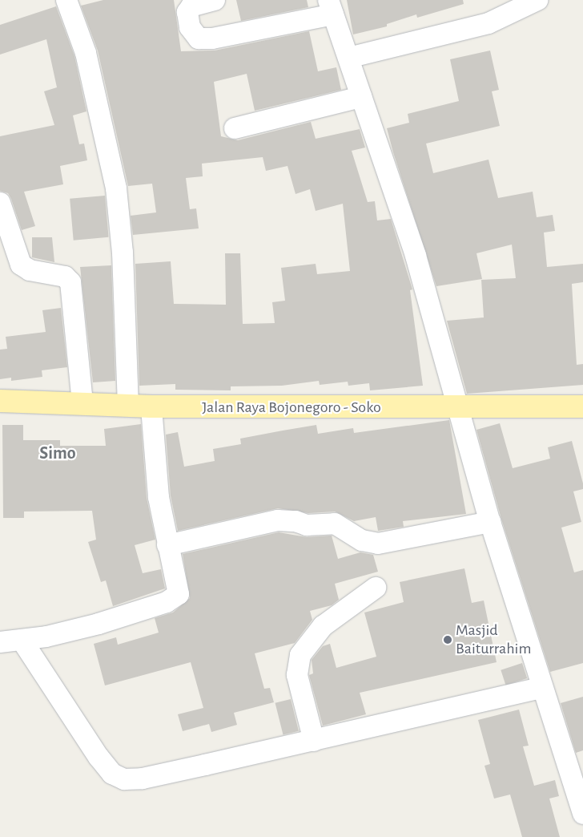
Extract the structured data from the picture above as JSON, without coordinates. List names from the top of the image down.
{
  "streets": {
    "main road": ["Jalan Raya Bojonegoro - Soko"]
  },
  "districts": ["Simo"],
  "places": ["Masjid Baiturrahim"]
}
